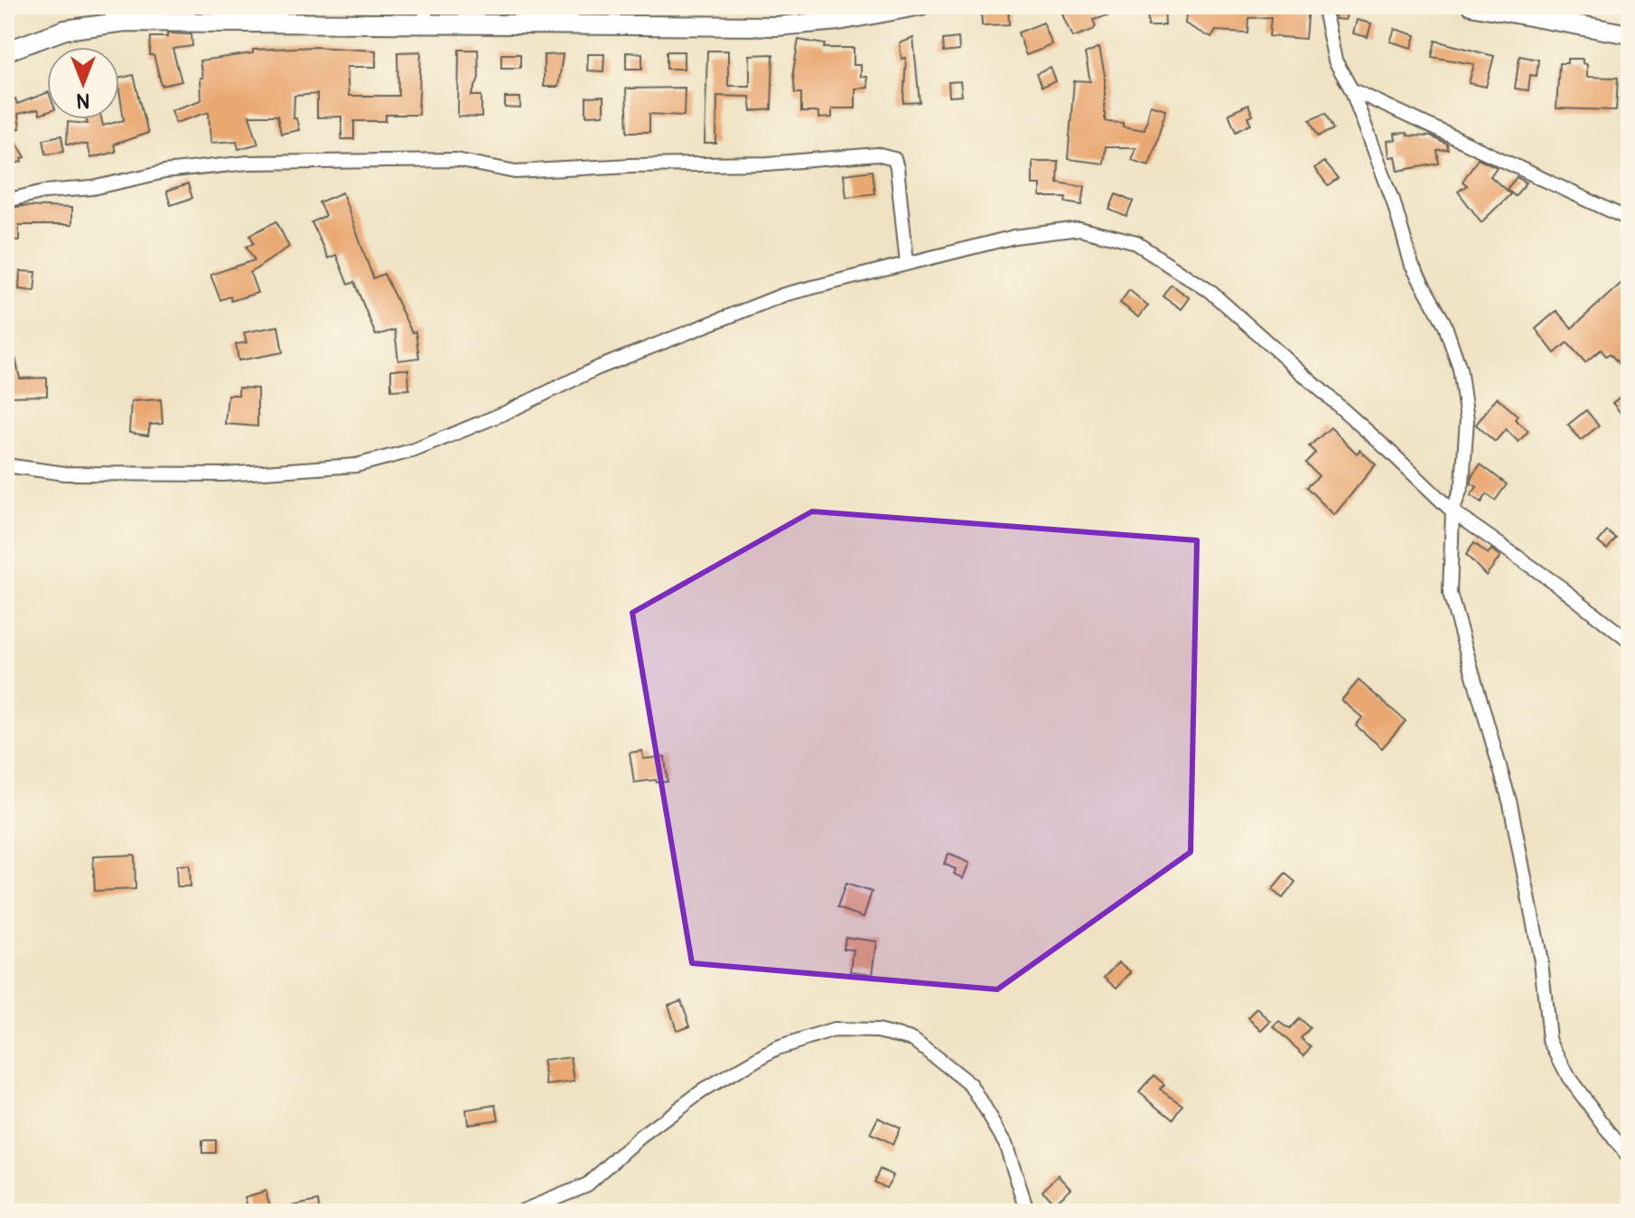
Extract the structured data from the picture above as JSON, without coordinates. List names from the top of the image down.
{
  "north": "bottom"
}
